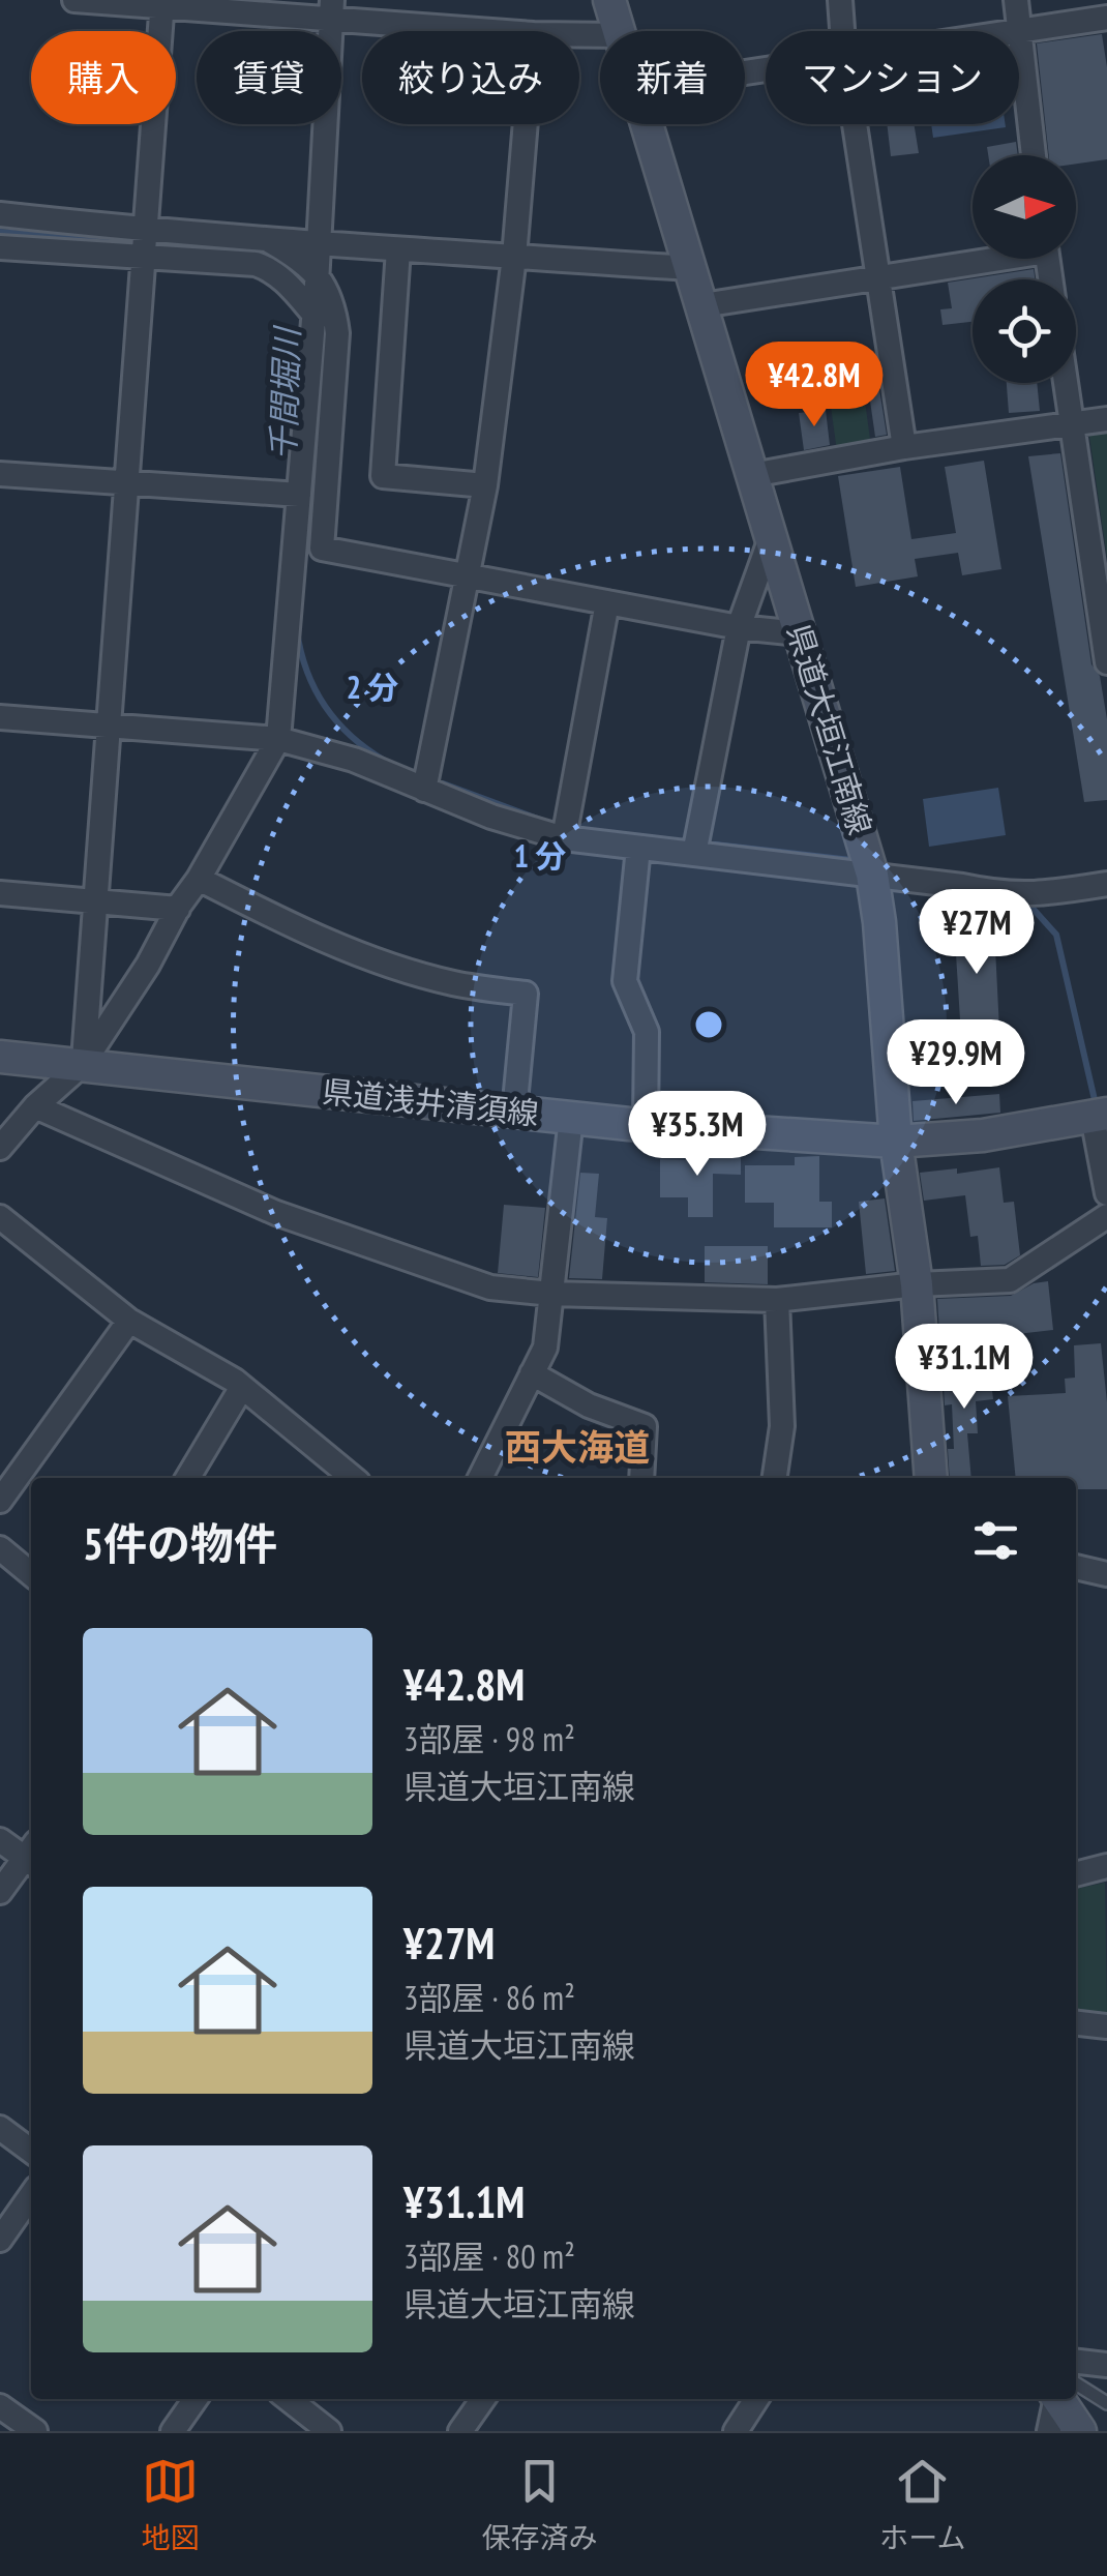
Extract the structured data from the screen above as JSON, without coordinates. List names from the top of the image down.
{
  "streets": {
    "main road": ["県道大垣江南線", "県道浅井清須線"]
  },
  "crossings": [
    ["県道大垣江南線", "県道浅井清須線"]
  ],
  "districts": ["西大海道"],
  "water": ["千間堀川"],
  "north": "right",
  "page": {
    "chip": [
      "購入",
      "賃貸",
      "絞り込み",
      "新着",
      "マンション"
    ],
    "price": [
      "¥42.8M",
      "¥27M",
      "¥29.9M",
      "¥35.3M",
      "¥31.1M"
    ],
    "heading": "5件の物件",
    "list": [
      {
        "name": "¥42.8M",
        "note": "3部屋 · 98 m² · 県道大垣江南線"
      },
      {
        "name": "¥27M",
        "note": "3部屋 · 86 m² · 県道大垣江南線"
      },
      {
        "name": "¥31.1M",
        "note": "3部屋 · 80 m² · 県道大垣江南線"
      }
    ],
    "tabs": ["地図", "保存済み", "ホーム"]
  },
  "rings": ["2 分", "1 分"]
}
